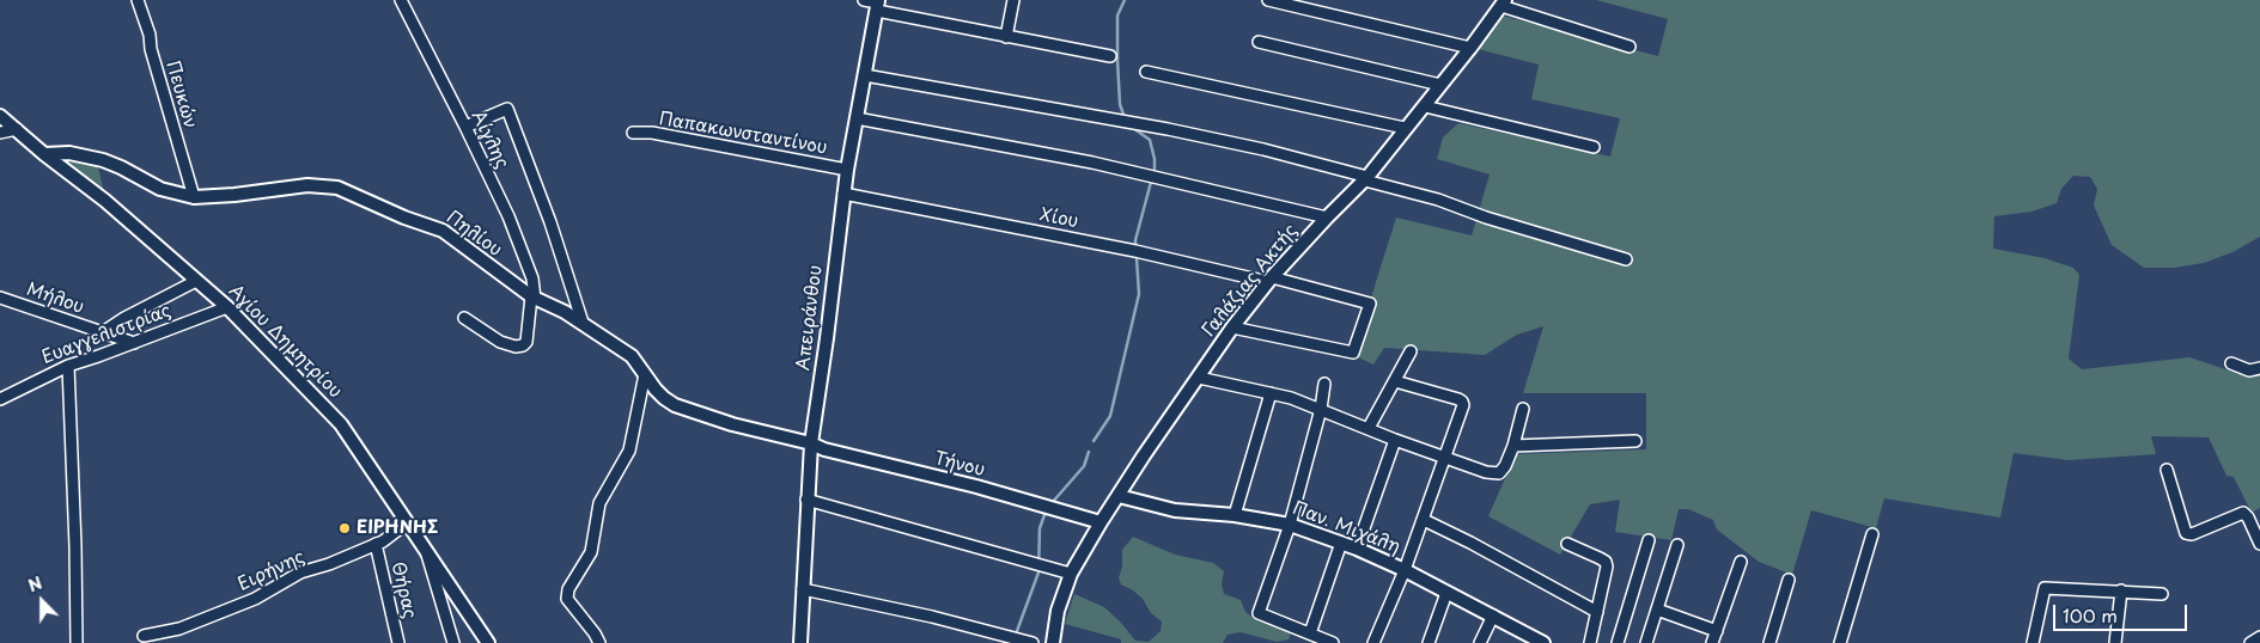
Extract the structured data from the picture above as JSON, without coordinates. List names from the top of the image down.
{
  "streets": {
    "street": [
      "Πευκών",
      "Παπακωνσταντίνου",
      "Αίγλης",
      "Χίου",
      "Πηλίου",
      "Γαλάζιας Ακτής",
      "Μήλου",
      "Απειράνθου",
      "Ευαγγελιστρίας",
      "Αγίου Δημητρίου",
      "Τήνου",
      "Παν. Μιχάλη",
      "Ειρήνης",
      "Θήρας"
    ]
  },
  "crossings": [
    ["Πευκών", "Πηλίου"],
    ["Παπακωνσταντίνου", "Απειράνθου"],
    ["Αίγλης", "Πηλίου"],
    ["Χίου", "Γαλάζιας Ακτής"],
    ["Χίου", "Απειράνθου"],
    ["Πηλίου", "Απειράνθου"],
    ["Πηλίου", "Αγίου Δημητρίου"],
    ["Πηλίου", "Τήνου"],
    ["Γαλάζιας Ακτής", "Τήνου"],
    ["Γαλάζιας Ακτής", "Παν. Μιχάλη"],
    ["Μήλου", "Ευαγγελιστρίας"],
    ["Απειράνθου", "Τήνου"],
    ["Ευαγγελιστρίας", "Αγίου Δημητρίου"],
    ["Αγίου Δημητρίου", "Ειρήνης"],
    ["Ειρήνης", "Θήρας"]
  ],
  "places": ["ΕΙΡΗΝΗΣ"],
  "scale_bar": "100 m",
  "north": "top"
}
